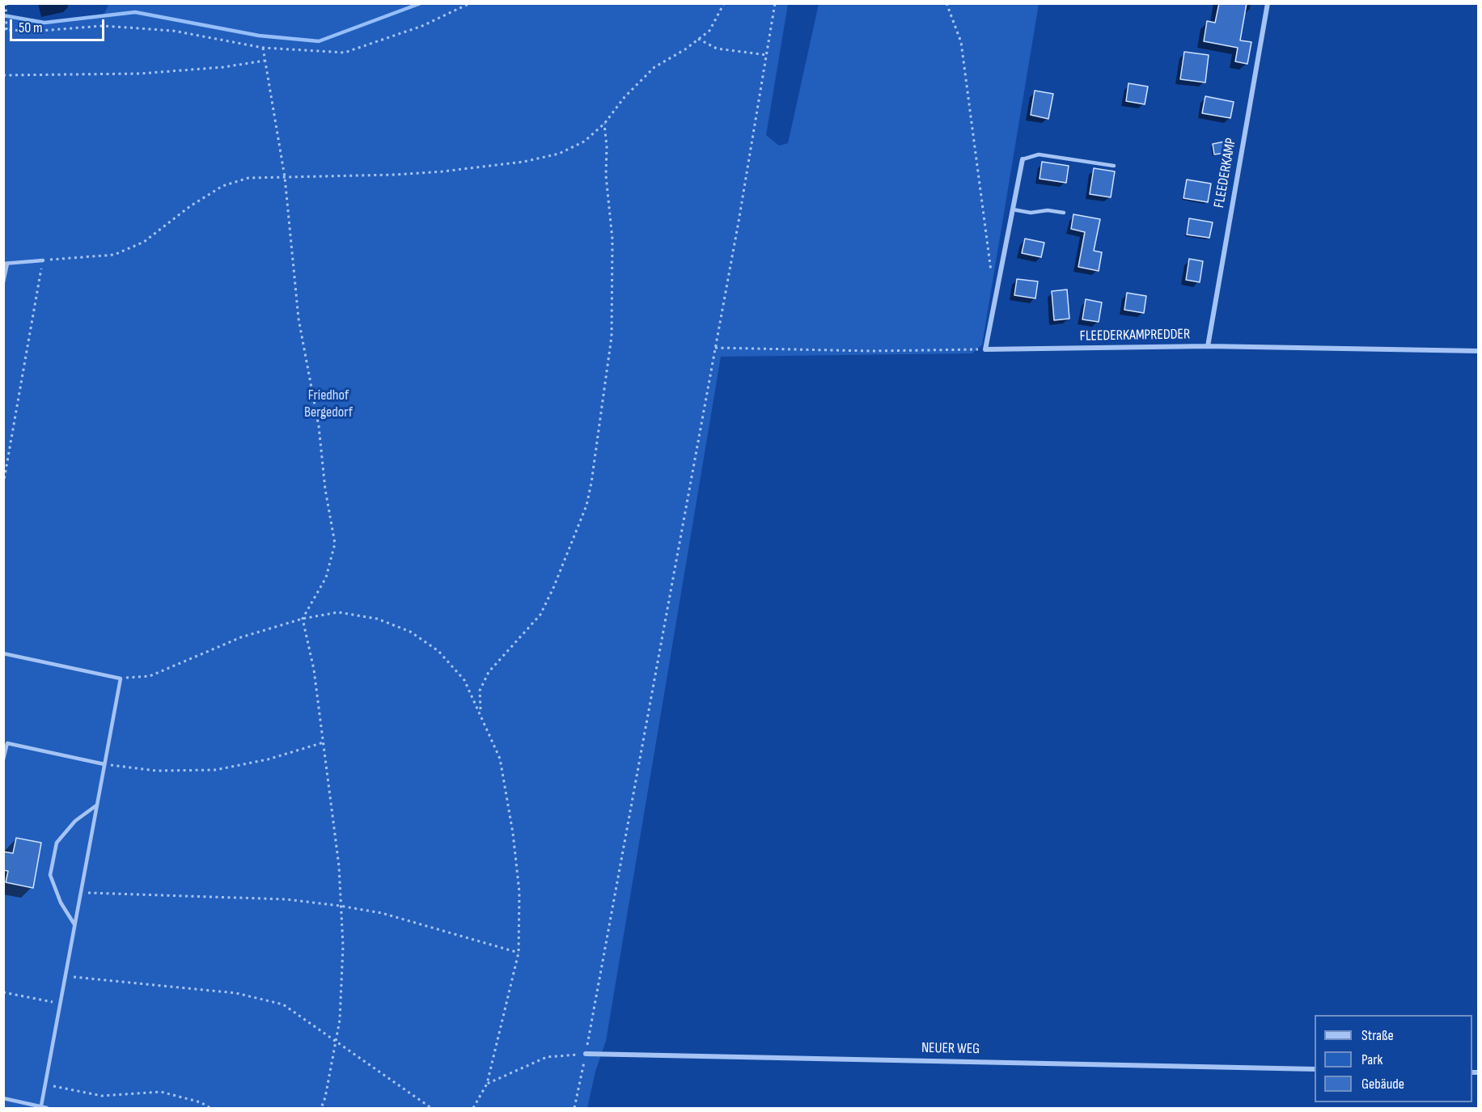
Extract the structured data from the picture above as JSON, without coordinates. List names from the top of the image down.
{
  "streets": {
    "street": ["FLEEDERKAMP", "FLEEDERKAMPREDDER", "NEUER WEG"]
  },
  "crossings": [
    ["FLEEDERKAMP", "FLEEDERKAMPREDDER"]
  ],
  "parks": ["Friedhof Bergedorf"],
  "legend": ["Straße", "Park", "Gebäude"],
  "scale_bar": "50 m"
}
